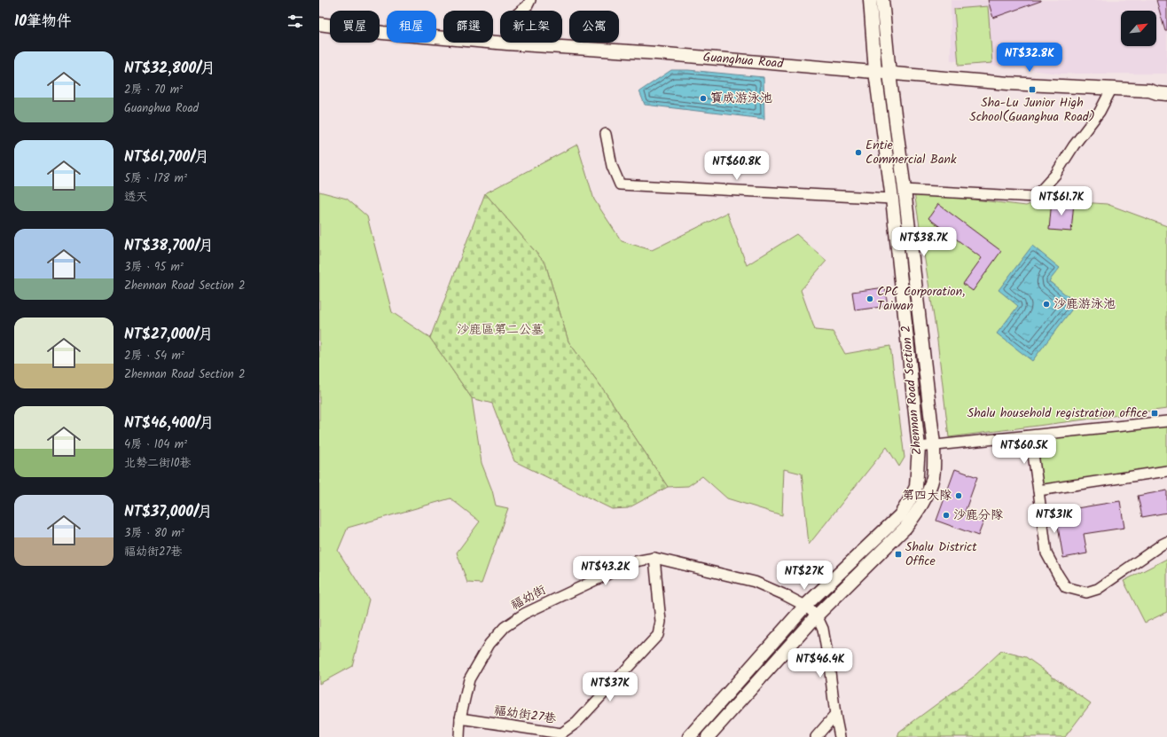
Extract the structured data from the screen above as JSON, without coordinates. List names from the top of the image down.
{
  "streets": {
    "street": [
      "Guanghua Road",
      "Zhennan Road Section 2",
      "福幼街",
      "福幼街27巷"
    ]
  },
  "crossings": [
    ["Guanghua Road", "Zhennan Road Section 2"],
    ["Zhennan Road Section 2", "福幼街"],
    ["福幼街", "福幼街27巷"]
  ],
  "parks": ["沙鹿區第二公墓"],
  "places": {
    "transit": ["Sha-Lu Junior High School(Guanghua Road)", "Shalu household registration office", "Shalu District Office"],
    "other": [
      "寶成游泳池",
      "Entie Commercial Bank",
      "CPC Corporation, Taiwan",
      "沙鹿游泳池",
      "第四大隊",
      "沙鹿分隊"
    ]
  },
  "north": "top right",
  "page": {
    "heading": "10筆物件",
    "chip": [
      "買屋",
      "租屋",
      "篩選",
      "新上架",
      "公寓"
    ],
    "list": [
      {
        "name": "NT$32,800/月",
        "note": "2房 · 70 m² · Guanghua Road"
      },
      {
        "name": "NT$61,700/月",
        "note": "5房 · 178 m² · 透天"
      },
      {
        "name": "NT$38,700/月",
        "note": "3房 · 95 m² · Zhennan Road Section 2"
      },
      {
        "name": "NT$27,000/月",
        "note": "2房 · 54 m² · Zhennan Road Section 2"
      },
      {
        "name": "NT$46,400/月",
        "note": "4房 · 104 m² · 北勢二街10巷"
      },
      {
        "name": "NT$37,000/月",
        "note": "3房 · 80 m² · 福幼街27巷"
      }
    ],
    "price": [
      "NT$32.8K",
      "NT$60.8K",
      "NT$61.7K",
      "NT$38.7K",
      "NT$60.5K",
      "NT$31K",
      "NT$43.2K",
      "NT$27K",
      "NT$46.4K",
      "NT$37K"
    ]
  }
}
